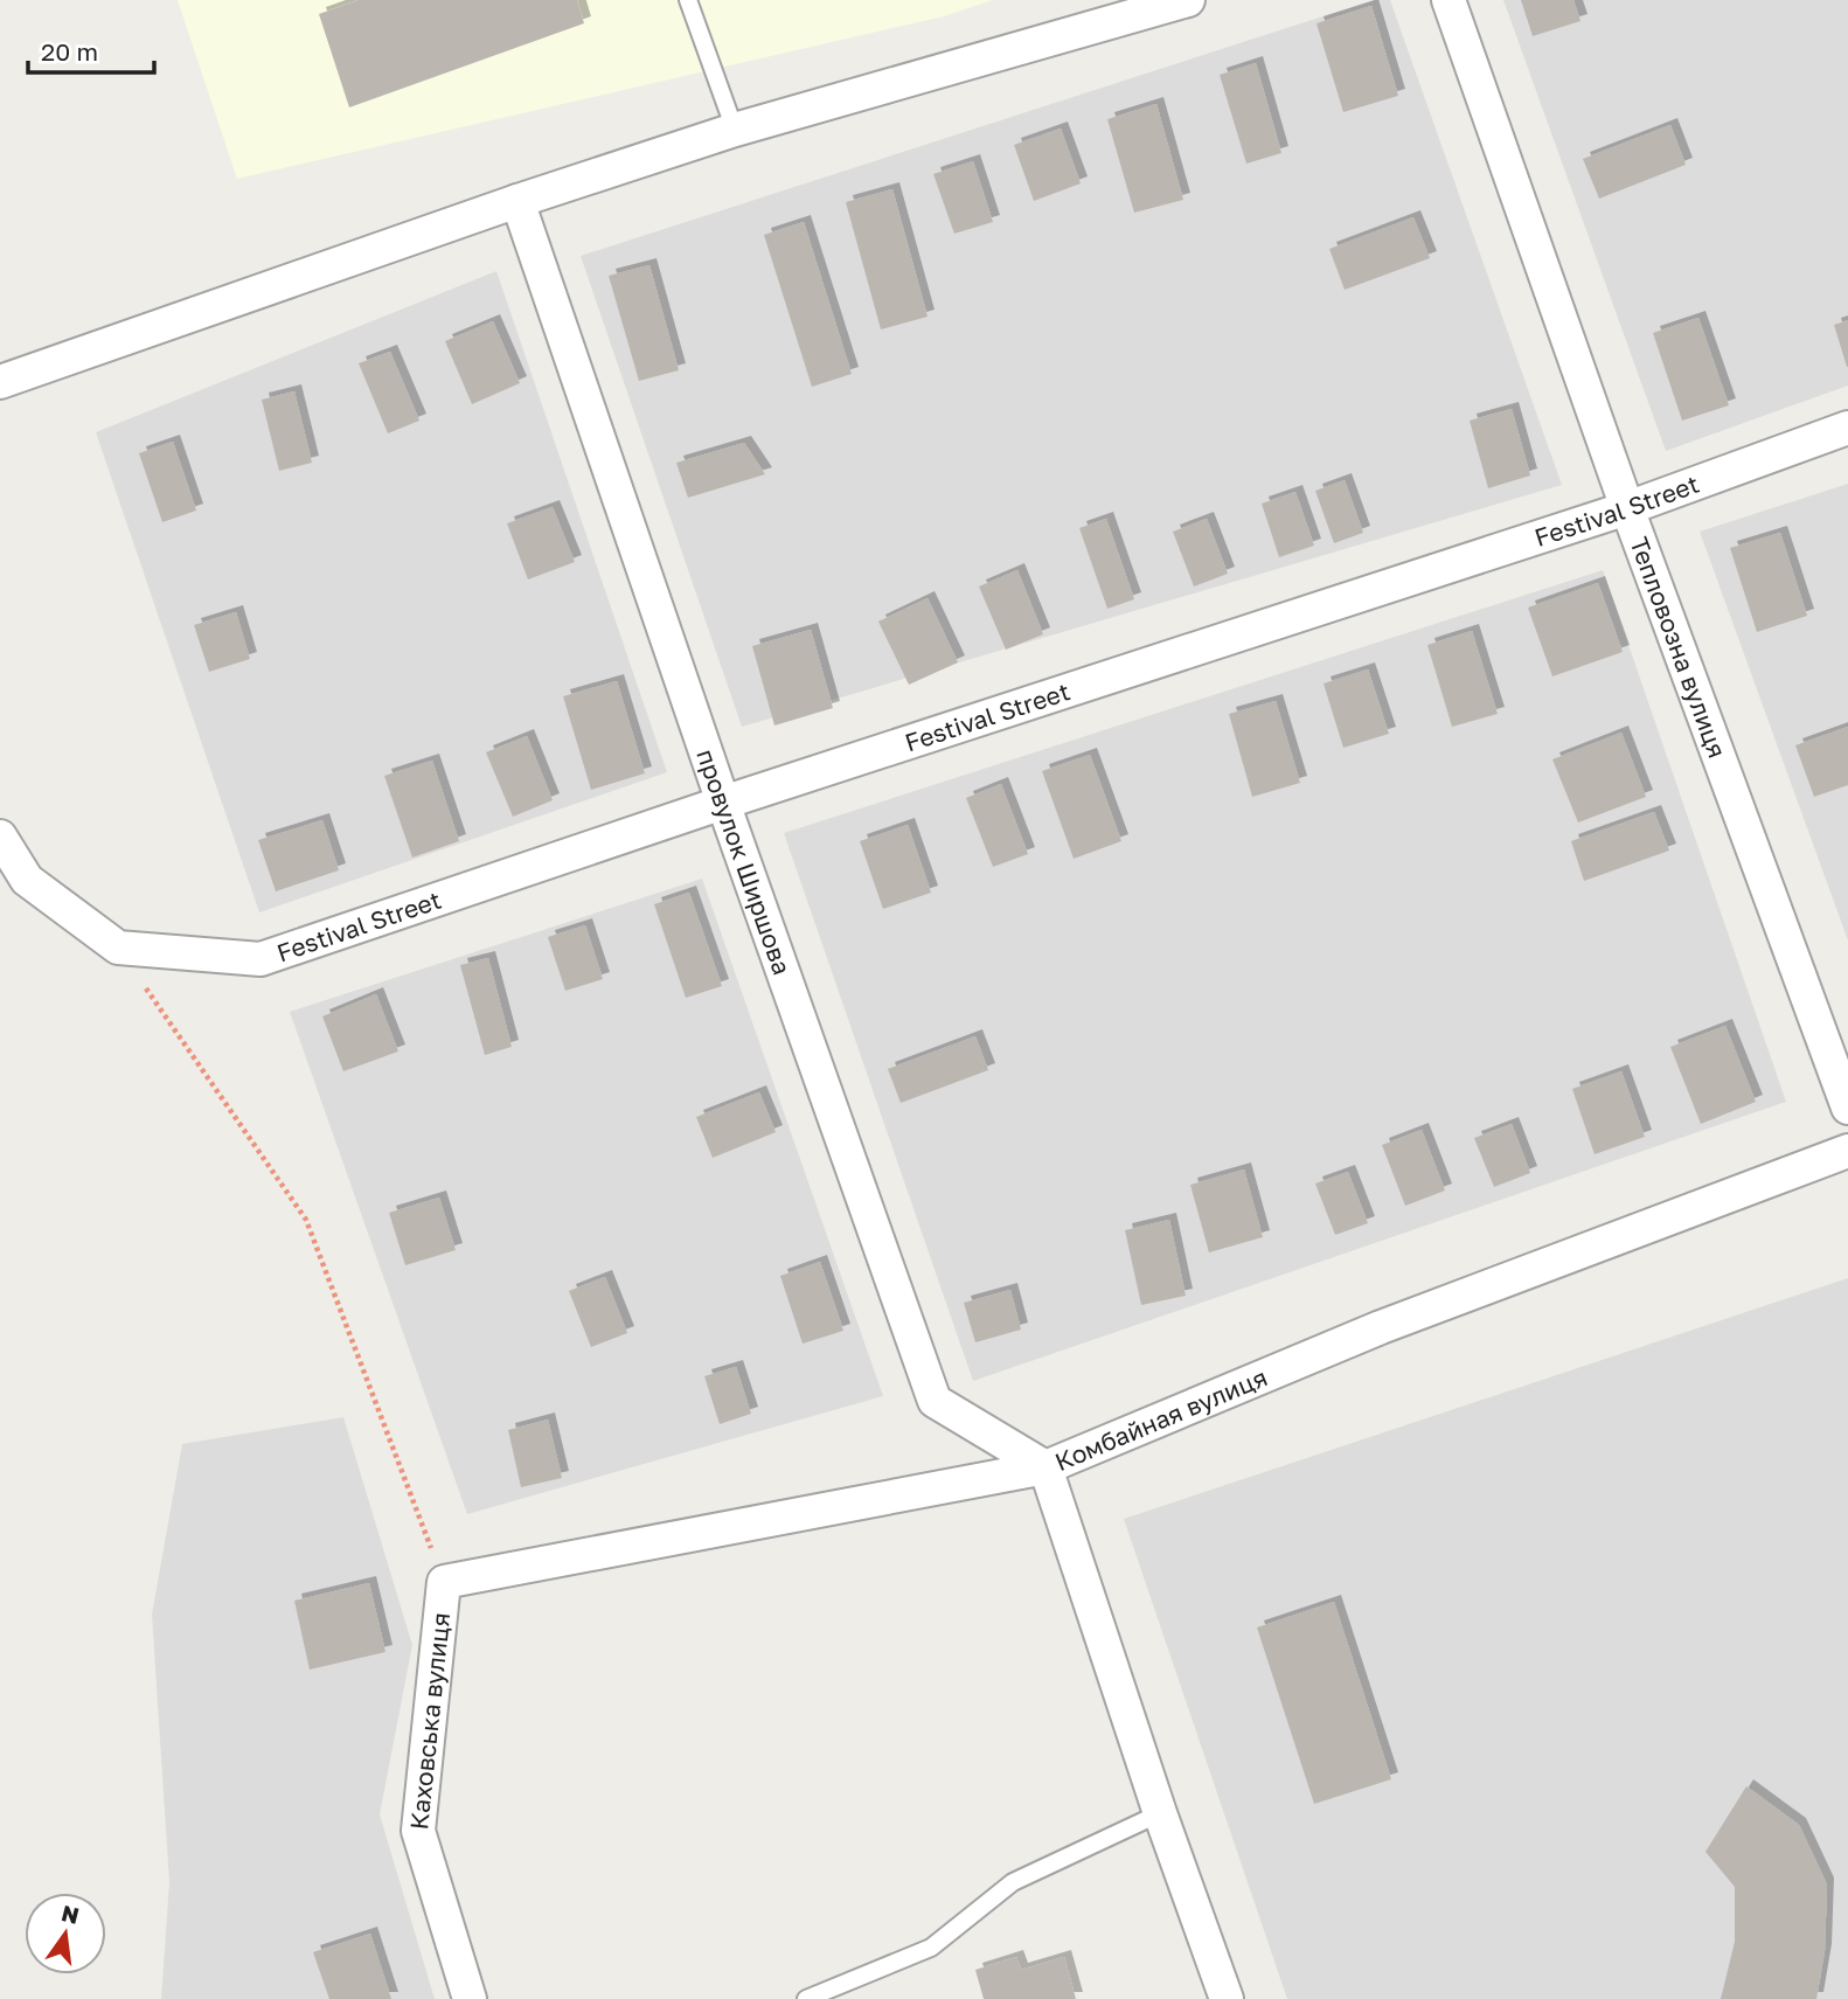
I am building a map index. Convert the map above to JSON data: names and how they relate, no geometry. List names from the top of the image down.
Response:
{
  "streets": {
    "street": [
      "Festival Street",
      "Тепловозна вулиця",
      "провулок Ширшова",
      "Комбайная вулиця",
      "Каховська вулиця"
    ]
  },
  "crossings": [
    ["Festival Street", "Тепловозна вулиця"],
    ["Festival Street", "провулок Ширшова"],
    ["провулок Ширшова", "Комбайная вулиця"],
    ["Комбайная вулиця", "Каховська вулиця"]
  ],
  "scale_bar": "20 m",
  "north": "top"
}
